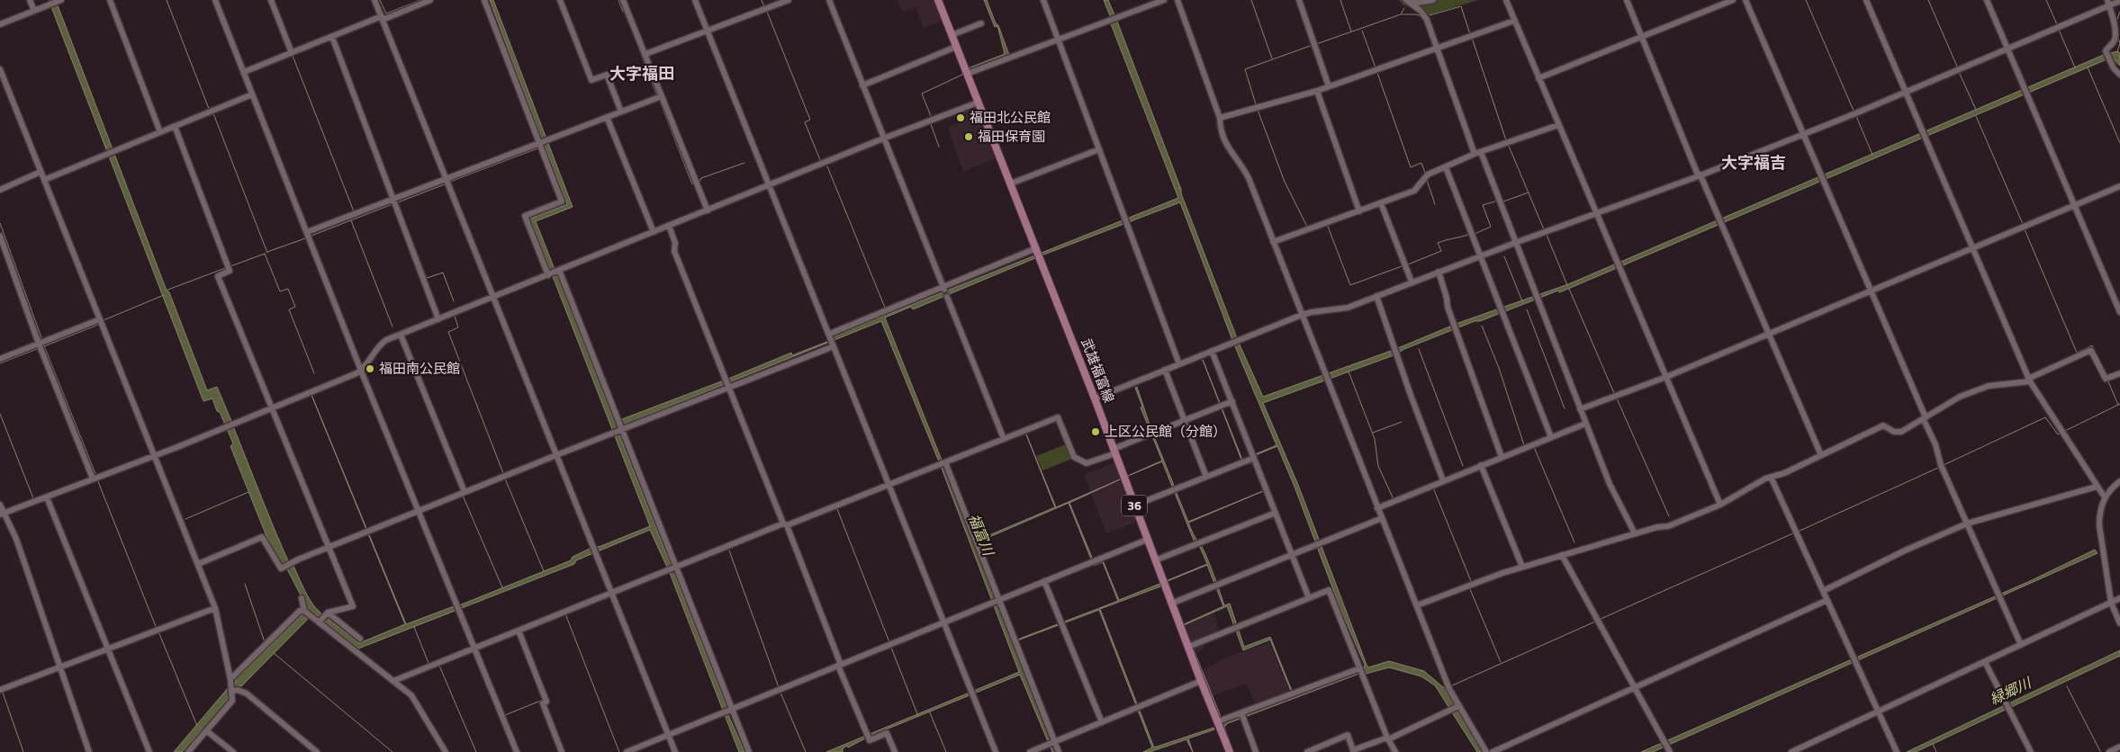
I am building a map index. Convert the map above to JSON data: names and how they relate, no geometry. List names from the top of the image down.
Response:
{
  "streets": {
    "main road": ["武雄福富線", "36"]
  },
  "districts": ["大字福田", "大字福吉"],
  "water": ["福富川", "緑郷川"],
  "places": [
    "福田北公民館",
    "福田保育園",
    "福田南公民館",
    "上区公民館（分館）"
  ]
}
